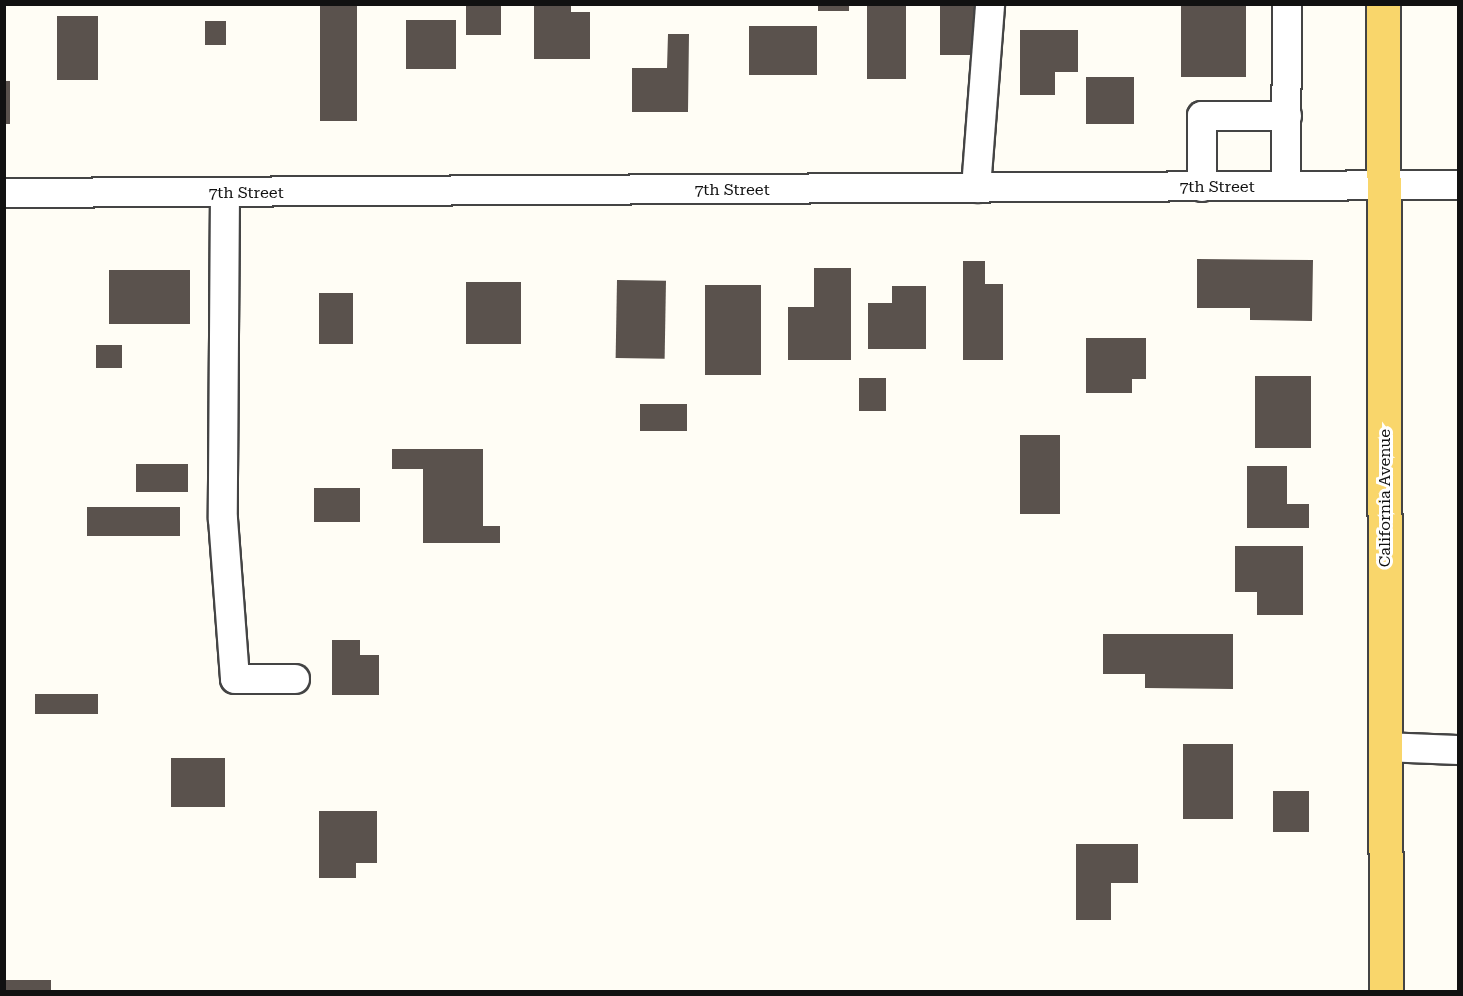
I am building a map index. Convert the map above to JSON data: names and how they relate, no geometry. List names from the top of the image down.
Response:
{
  "streets": {
    "main road": ["California Avenue"],
    "street": ["7th Street"]
  },
  "crossings": [
    ["7th Street", "California Avenue"]
  ]
}
